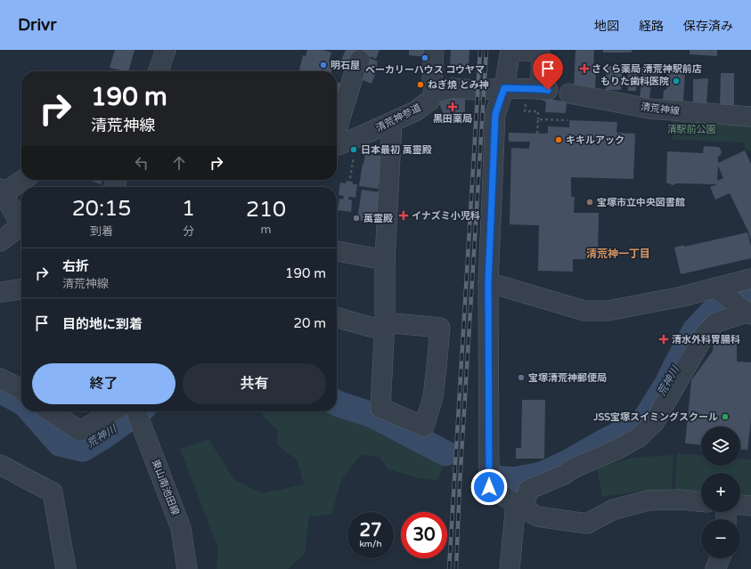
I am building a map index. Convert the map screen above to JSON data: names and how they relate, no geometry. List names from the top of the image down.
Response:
{
  "streets": {
    "street": ["清荒神線", "清荒神参道", "東山南池田線"]
  },
  "districts": ["清荒神一丁目"],
  "water": ["荒神川"],
  "parks": ["清駅前公園"],
  "places": {
    "other": [
      "ベーカリーハウス コウヤマ",
      "明石屋",
      "もりた歯科医院",
      "ねぎ焼 とみ神",
      "キキルアック",
      "日本最初 萬靈殿",
      "宝塚市立中央図書館",
      "萬霊殿",
      "宝塚清荒神郵便局",
      "JSS宝塚スイミングスクール"
    ],
    "health": [
      "さくら薬局 清荒神駅前店",
      "黒田薬局",
      "イナズミ小児科",
      "清水外科胃腸科"
    ]
  },
  "page": {
    "header": "Drivr",
    "nav": ["地図", "経路", "保存済み"],
    "turn": ["190 m", "清荒神線"],
    "eta": [
      "20:15",
      "到着",
      "1",
      "分",
      "210",
      "m"
    ],
    "list": [
      {
        "name": "右折",
        "note": "清荒神線",
        "value": "190 m"
      },
      {
        "name": "目的地に到着",
        "value": "20 m"
      }
    ],
    "buttons": ["終了", "共有"],
    "map_buttons": ["+", "−"],
    "speed": "27 km/h",
    "limit": "30"
  }
}
